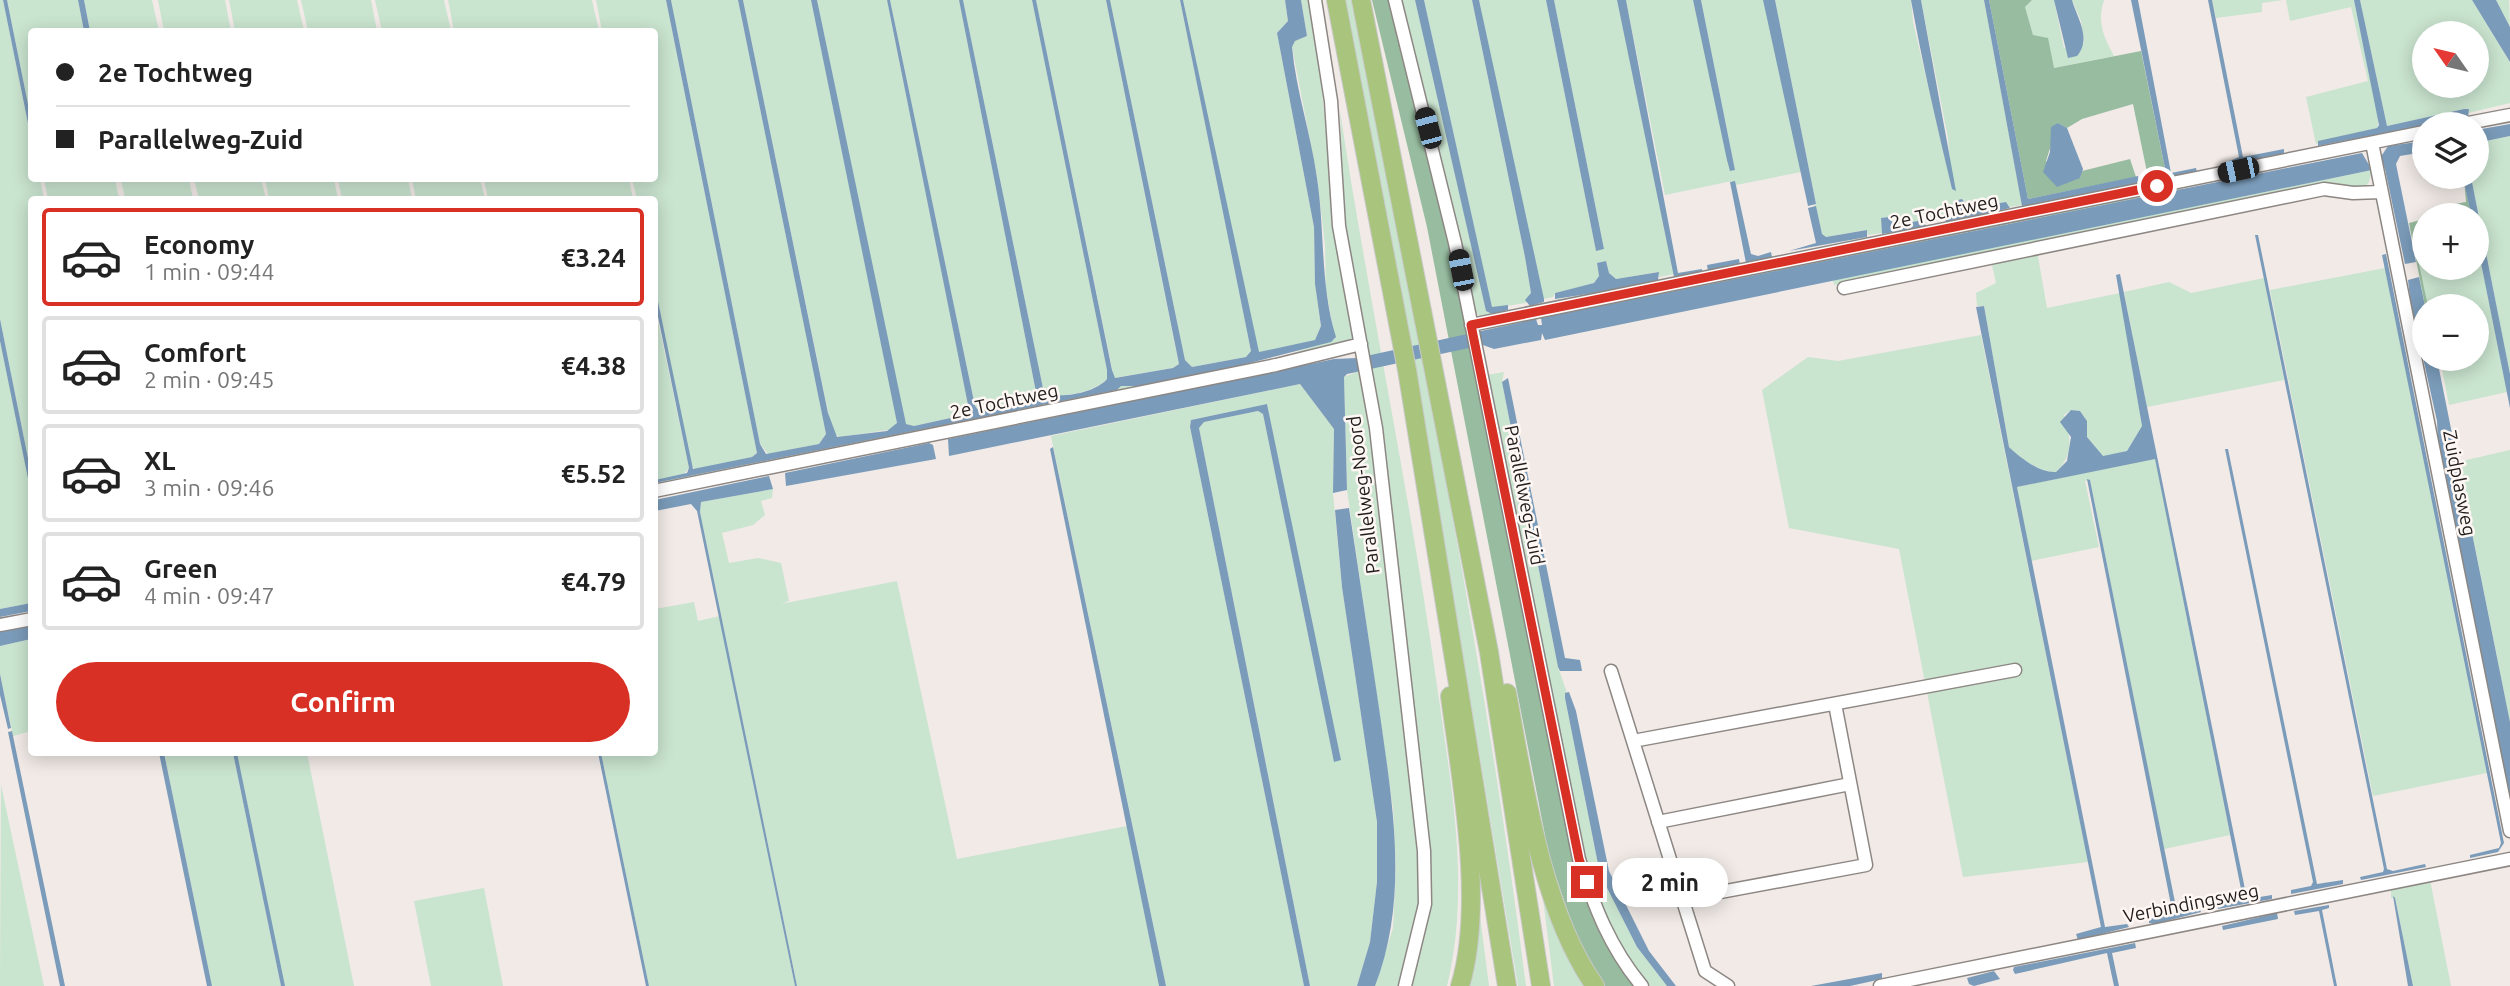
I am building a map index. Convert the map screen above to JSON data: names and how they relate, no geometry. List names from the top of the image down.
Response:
{
  "streets": {
    "street": [
      "2e Tochtweg",
      "Zuidplasweg",
      "Parallelweg-Noord",
      "Parallelweg-Zuid",
      "Verbindingsweg"
    ]
  },
  "crossings": [
    ["2e Tochtweg", "Zuidplasweg"],
    ["2e Tochtweg", "Parallelweg-Noord"],
    ["2e Tochtweg", "Parallelweg-Zuid"]
  ],
  "north": "top left",
  "page": {
    "map_buttons": ["+", "−"],
    "banner": ["2e Tochtweg", "Parallelweg-Zuid"],
    "list": [
      {
        "name": "Economy",
        "note": "1 min · 09:44",
        "value": "€3.24"
      },
      {
        "name": "Comfort",
        "note": "2 min · 09:45",
        "value": "€4.38"
      },
      {
        "name": "XL",
        "note": "3 min · 09:46",
        "value": "€5.52"
      },
      {
        "name": "Green",
        "note": "4 min · 09:47",
        "value": "€4.79"
      }
    ],
    "buttons": "Confirm",
    "bubble": "2 min"
  }
}
